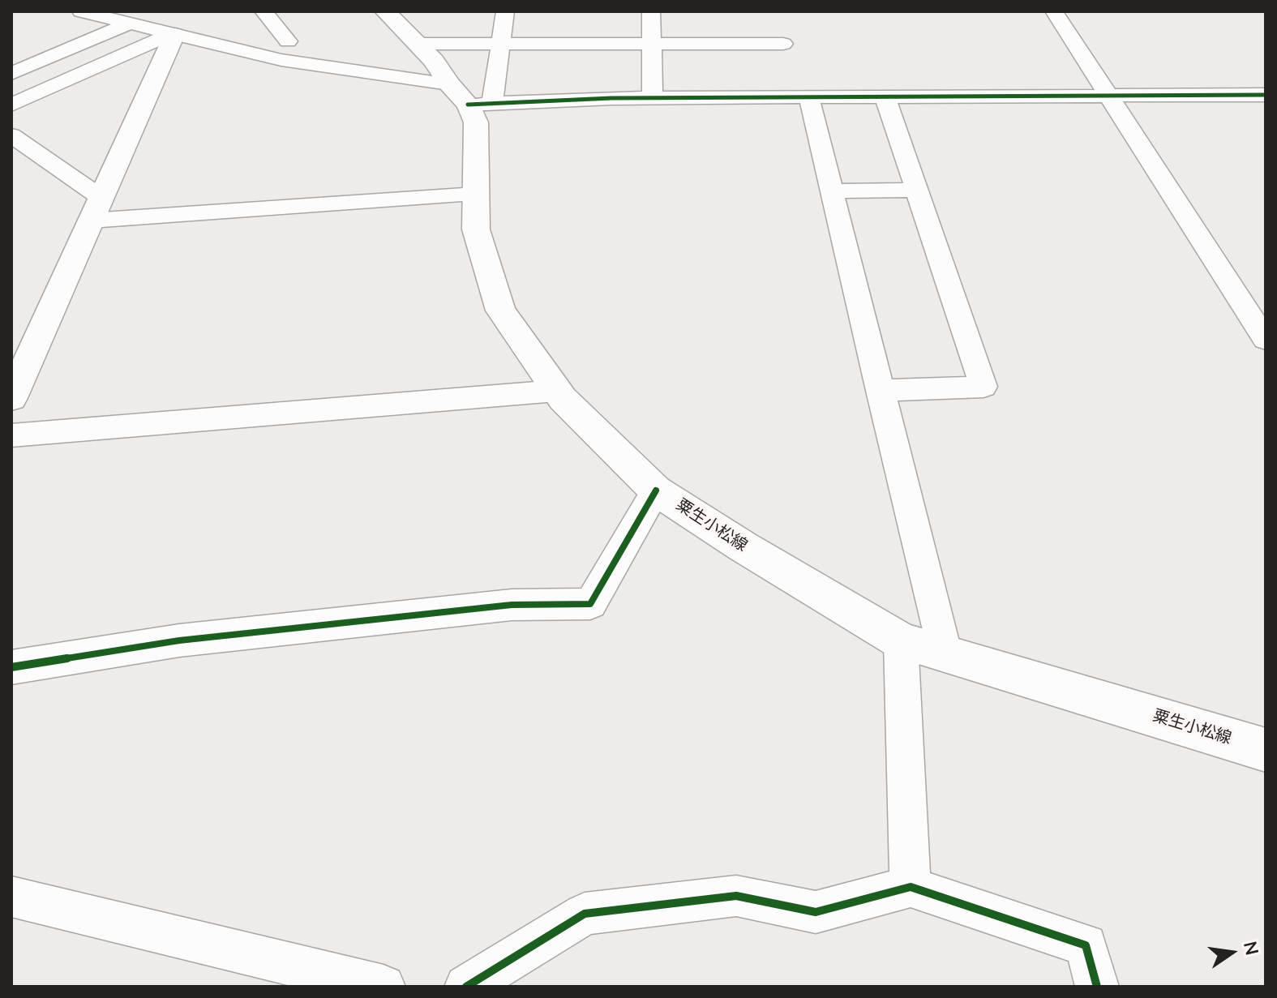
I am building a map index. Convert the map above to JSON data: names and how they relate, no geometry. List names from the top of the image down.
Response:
{
  "streets": {
    "main road": ["粟生小松線"]
  },
  "north": "right"
}
